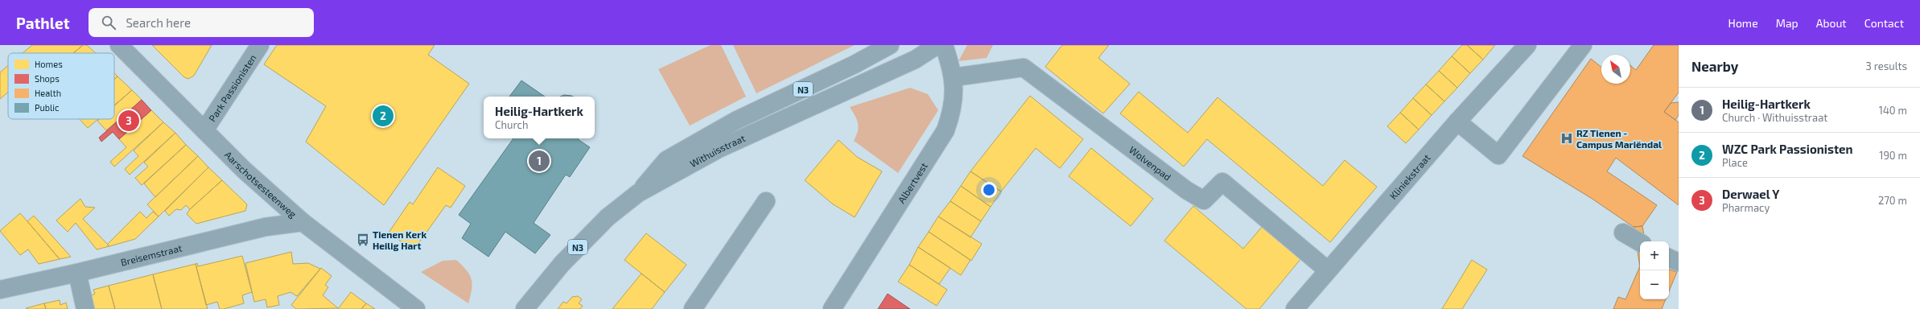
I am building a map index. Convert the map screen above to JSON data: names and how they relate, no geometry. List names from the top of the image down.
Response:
{
  "streets": {
    "main road": ["N3", "Withuisstraat", "Aarschotsesteenweg"],
    "street": [
      "Park Passionisten",
      "Wolvenpad",
      "Kliniekstraat",
      "Albertvest",
      "Breisemstraat"
    ]
  },
  "crossings": [
    ["Park Passionisten", "Aarschotsesteenweg"],
    ["Wolvenpad", "Kliniekstraat"],
    ["Wolvenpad", "Albertvest"],
    ["Aarschotsesteenweg", "Breisemstraat"]
  ],
  "places": {
    "hospital": ["RZ Tienen - Campus Mariëndal"],
    "bus stop": ["Tienen Kerk Heilig Hart"]
  },
  "legend": [
    "Homes",
    "Shops",
    "Health",
    "Public"
  ],
  "north": "top left",
  "page": {
    "header": "Pathlet",
    "search": "Search here",
    "nav": [
      "Home",
      "Map",
      "About",
      "Contact"
    ],
    "heading": ["Nearby", "3 results"],
    "list": [
      {
        "mark": "1",
        "name": "Heilig-Hartkerk",
        "note": "Church · Withuisstraat",
        "value": "140 m"
      },
      {
        "mark": "2",
        "name": "WZC Park Passionisten",
        "note": "Place",
        "value": "190 m"
      },
      {
        "mark": "3",
        "name": "Derwael Y",
        "note": "Pharmacy",
        "value": "270 m"
      }
    ],
    "popup": ["Heilig-Hartkerk", "Church"],
    "pins": ["2", "3", "1"],
    "map_buttons": ["+", "−"]
  }
}
